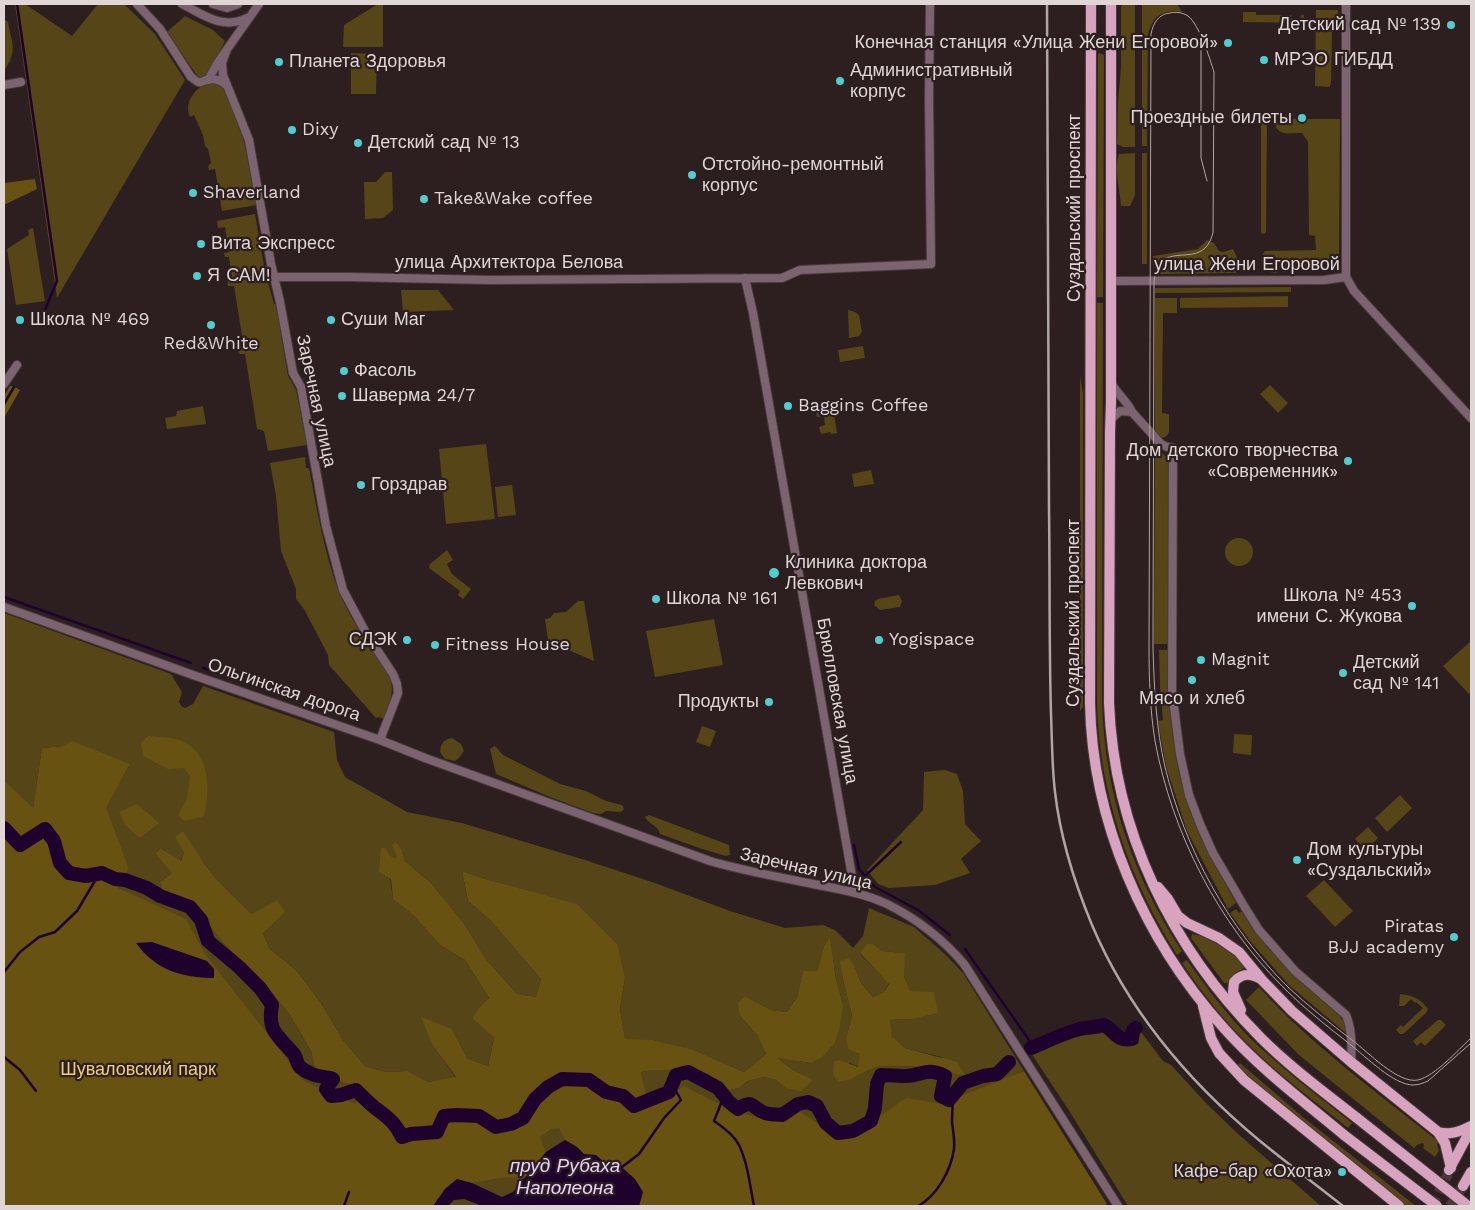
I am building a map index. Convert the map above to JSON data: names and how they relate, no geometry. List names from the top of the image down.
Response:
{
  "streets": {
    "main road": ["Суздальский проспект"],
    "street": [
      "улица Архитектора Белова",
      "улица Жени Егоровой",
      "Заречная улица",
      "Ольгинская дорога",
      "Брюлловская улица"
    ]
  },
  "crossings": [
    ["Суздальский проспект", "улица Жени Егоровой"],
    ["улица Архитектора Белова", "Заречная улица"],
    ["улица Архитектора Белова", "Брюлловская улица"],
    ["Заречная улица", "Ольгинская дорога"],
    ["Заречная улица", "Брюлловская улица"]
  ],
  "water": ["пруд Рубаха Наполеона"],
  "parks": ["Шуваловский парк"],
  "places": [
    "Детский сад № 139",
    "Конечная станция «Улица Жени Егоровой»",
    "МРЭО ГИБДД",
    "Планета Здоровья",
    "Административный корпус",
    "Проездные билеты",
    "Dixy",
    "Детский сад № 13",
    "Отстойно-ремонтный корпус",
    "Shaverland",
    "Take&Wake coffee",
    "Вита Экспресс",
    "Я САМ!",
    "Школа № 469",
    "Суши Маг",
    "Red&White",
    "Фасоль",
    "Шаверма 24/7",
    "Baggins Coffee",
    "Дом детского творчества «Современник»",
    "Горздрав",
    "Клиника доктора Левкович",
    "Школа № 161",
    "Школа № 453 имени С. Жукова",
    "СДЭК",
    "Yogispace",
    "Fitness House",
    "Magnit",
    "Детский сад № 141",
    "Мясо и хлеб",
    "Продукты",
    "Дом культуры «Суздальский»",
    "Piratas BJJ academy",
    "Кафе-бар «Охота»"
  ]
}
